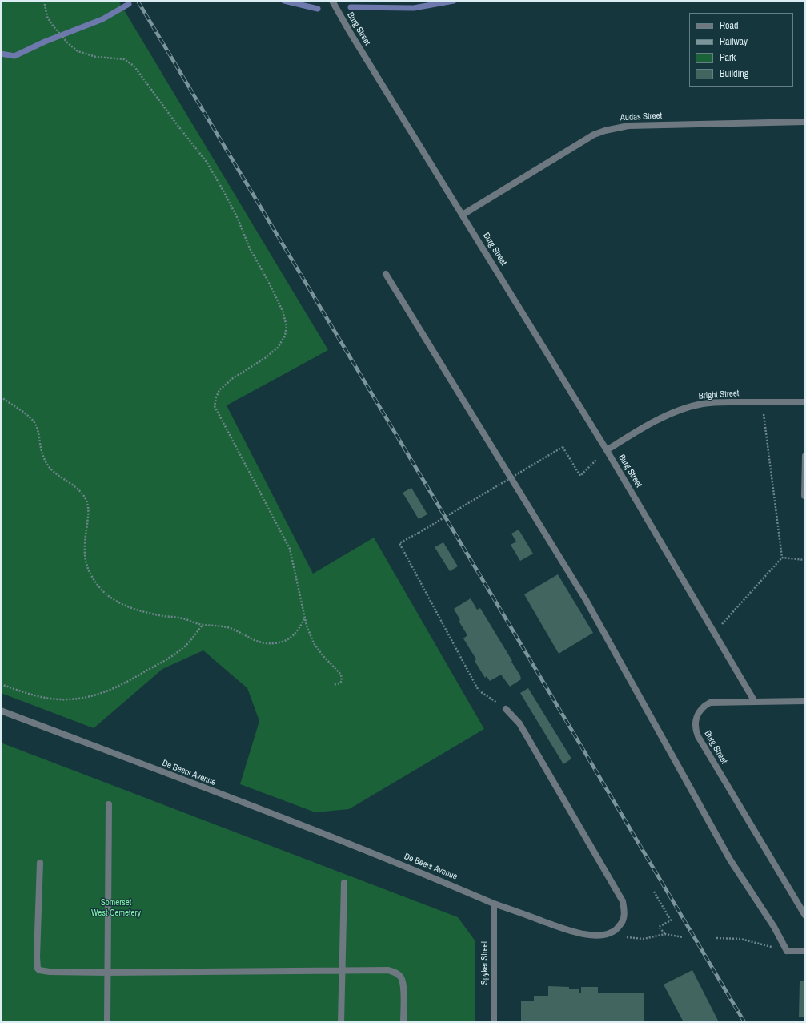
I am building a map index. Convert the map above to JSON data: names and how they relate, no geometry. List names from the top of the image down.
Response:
{
  "streets": {
    "street": [
      "Burg Street",
      "Audas Street",
      "Bright Street",
      "De Beers Avenue",
      "Spyker Street"
    ]
  },
  "crossings": [
    ["Burg Street", "Audas Street"],
    ["Burg Street", "Bright Street"],
    ["De Beers Avenue", "Spyker Street"]
  ],
  "parks": ["Somerset West Cemetery"],
  "legend": [
    "Road",
    "Railway",
    "Park",
    "Building"
  ]
}
